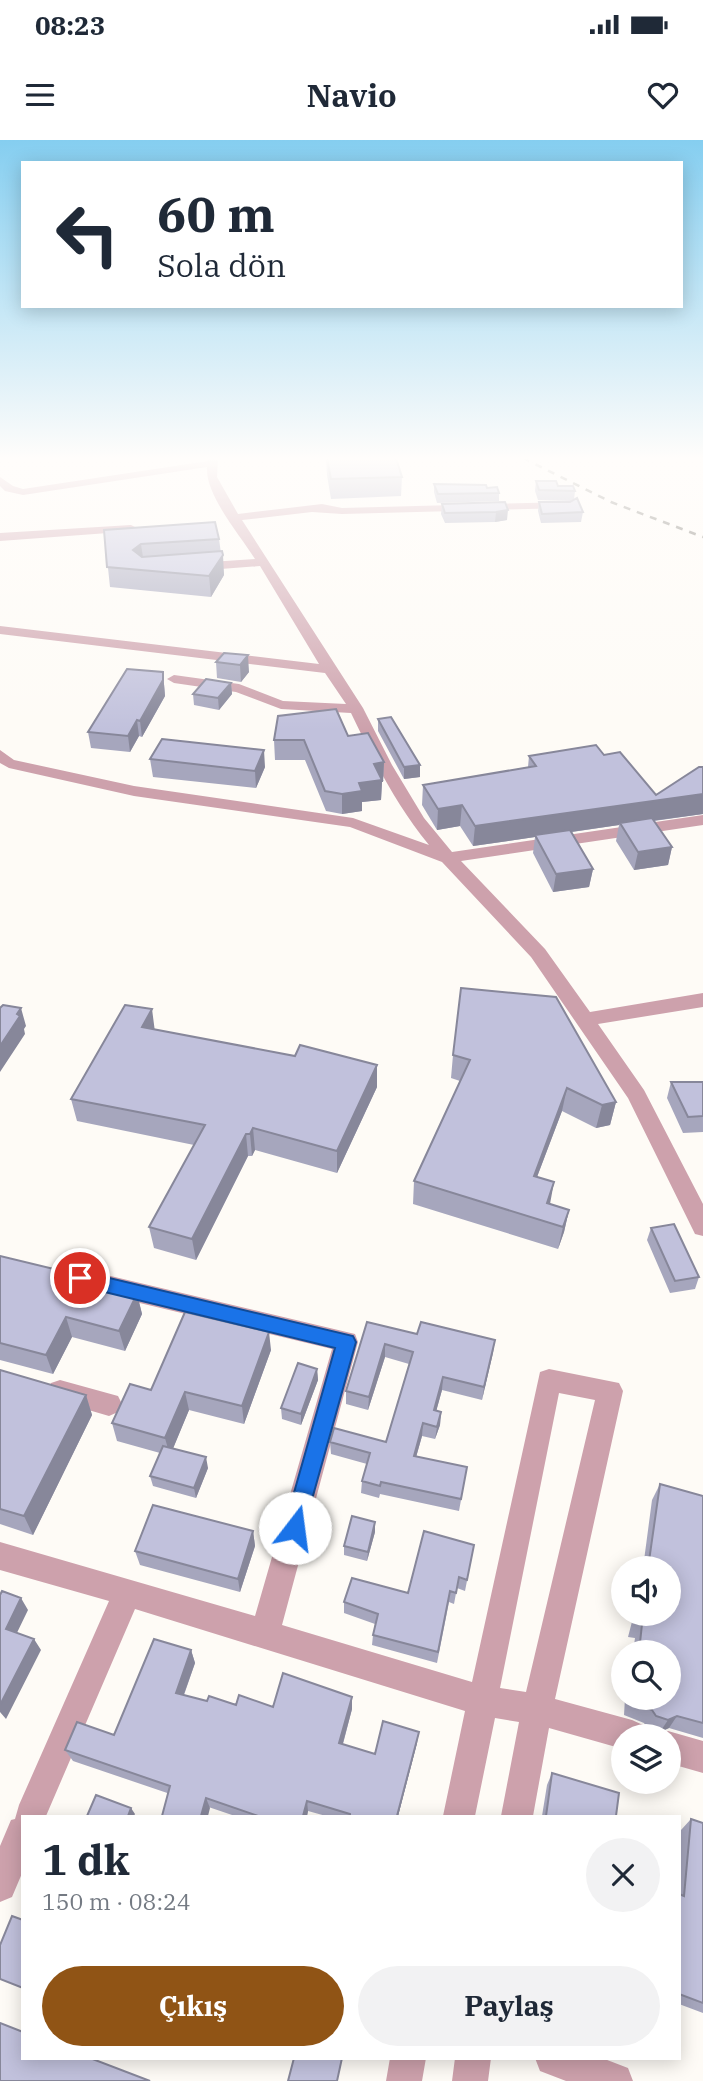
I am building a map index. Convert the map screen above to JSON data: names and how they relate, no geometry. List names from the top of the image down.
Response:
{
  "page": {
    "status": "08:23",
    "header": "Navio",
    "turn": ["60 m", "Sola dön"],
    "heading": ["1 dk", "150 m · 08:24"],
    "buttons": ["Çıkış", "Paylaş"]
  }
}
